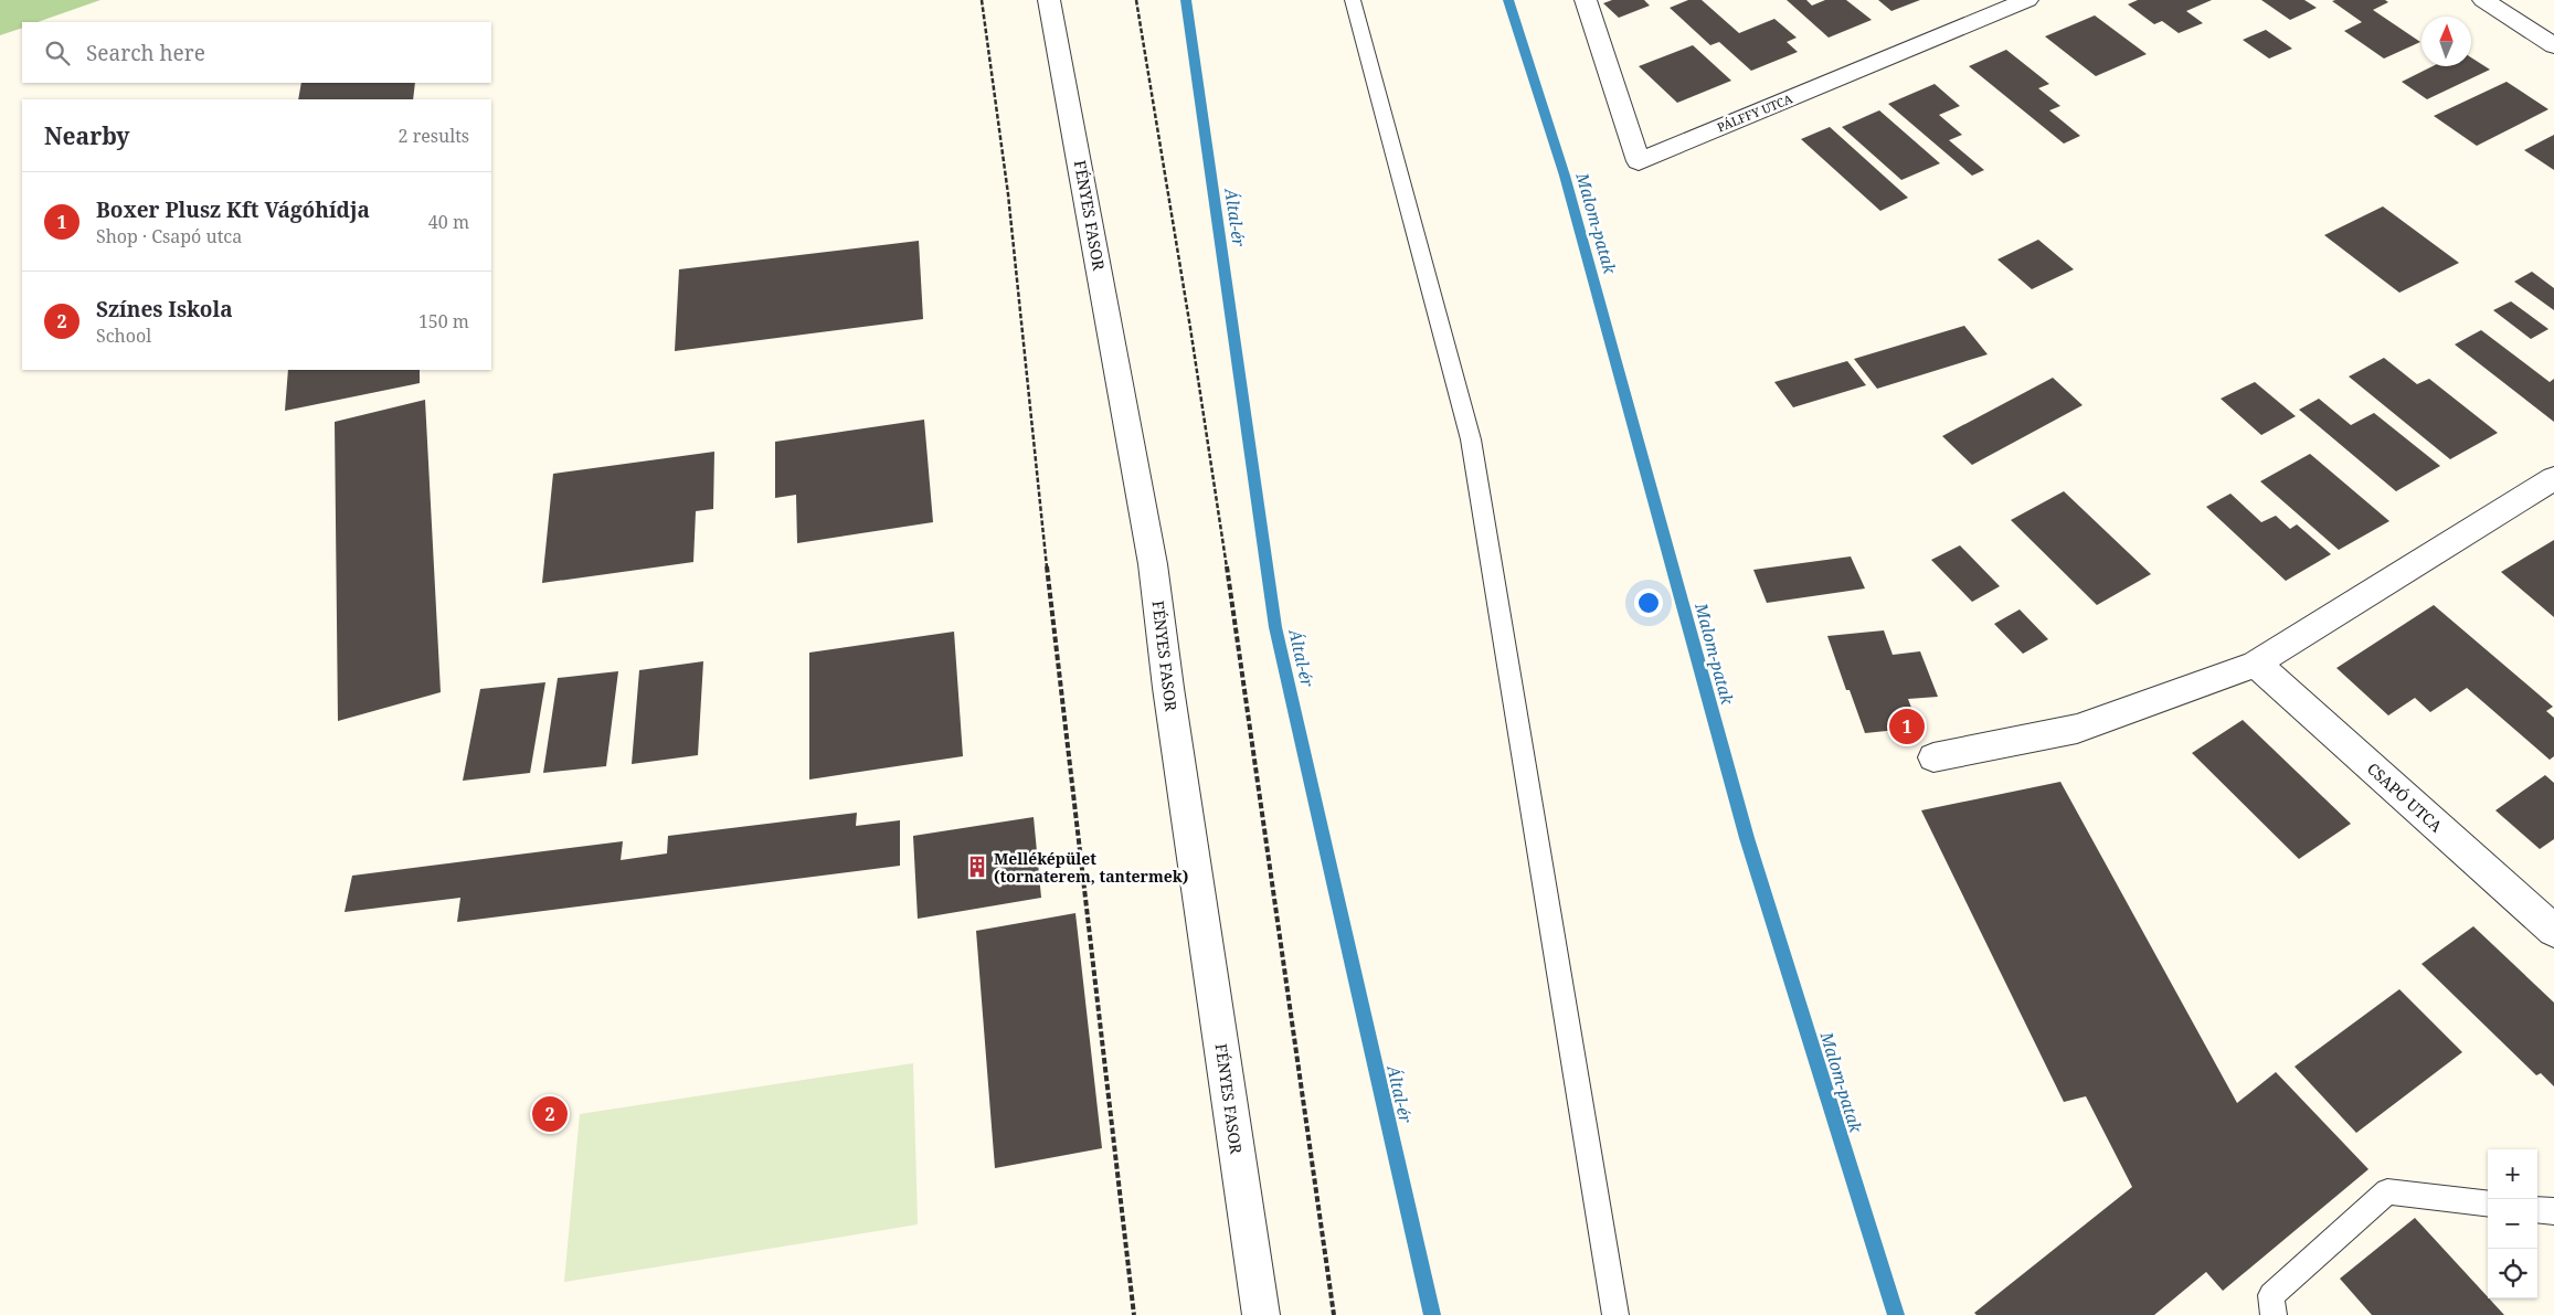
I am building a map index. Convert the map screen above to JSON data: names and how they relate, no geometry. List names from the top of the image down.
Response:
{
  "streets": {
    "street": ["PÁLFFY UTCA", "FÉNYES FASOR", "CSAPÓ UTCA"]
  },
  "water": ["Által-ér", "Malom-patak"],
  "places": {
    "building": ["Melléképület (tornaterem, tantermek)"]
  },
  "north": "top",
  "page": {
    "search": "Search here",
    "heading": ["Nearby", "2 results"],
    "list": [
      {
        "mark": "1",
        "name": "Boxer Plusz Kft Vágóhídja",
        "note": "Shop · Csapó utca",
        "value": "40 m"
      },
      {
        "mark": "2",
        "name": "Színes Iskola",
        "note": "School",
        "value": "150 m"
      }
    ],
    "pins": ["1", "2"],
    "map_buttons": ["+", "−"]
  }
}
